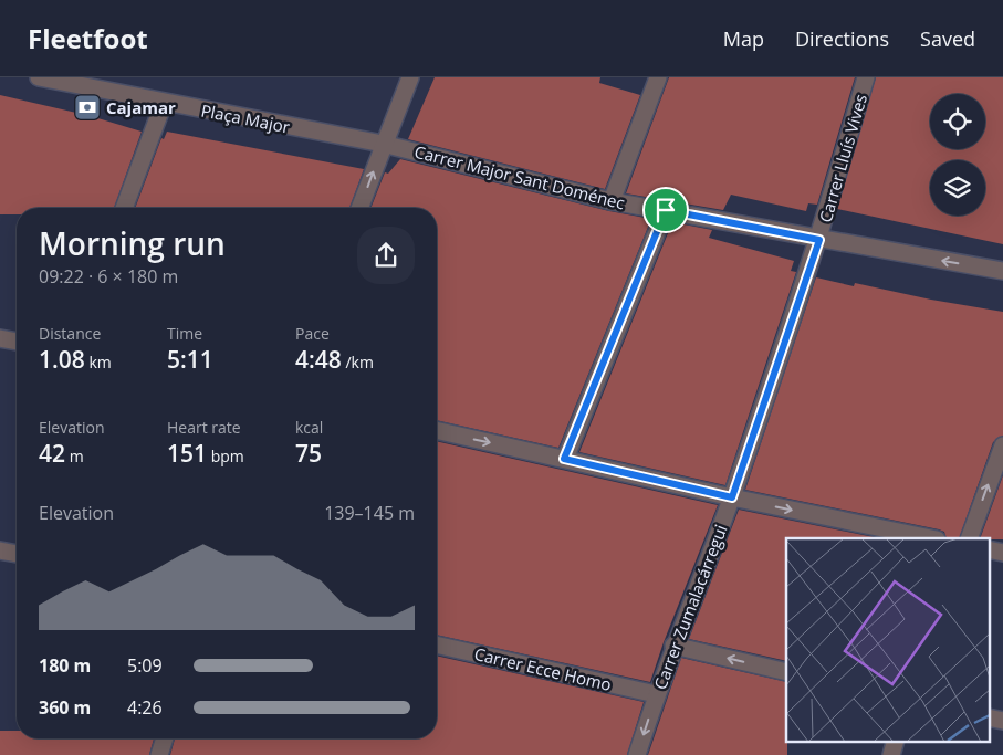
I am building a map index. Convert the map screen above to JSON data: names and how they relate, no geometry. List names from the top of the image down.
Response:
{
  "streets": {
    "street": [
      "Plaça Major",
      "Carrer Lluís Vives",
      "Carrer Major Sant Doménec",
      "Carrer Zumalacárregui",
      "Carrer Ecce Homo"
    ]
  },
  "crossings": [
    ["Plaça Major", "Carrer Major Sant Doménec"],
    ["Carrer Lluís Vives", "Carrer Major Sant Doménec"],
    ["Carrer Lluís Vives", "Carrer Zumalacárregui"],
    ["Carrer Major Sant Doménec", "Carrer Zumalacárregui"],
    ["Carrer Zumalacárregui", "Carrer Ecce Homo"]
  ],
  "places": {
    "bank": ["Cajamar"]
  },
  "page": {
    "header": "Fleetfoot",
    "nav": ["Map", "Directions", "Saved"],
    "heading": ["Morning run", "09:22 · 6 × 180 m"],
    "stats": [
      ["Distance", "1.08 km"],
      ["Time", "5:11"],
      ["Pace", "4:48 /km"],
      ["Elevation", "42 m"],
      ["Heart rate", "151 bpm"],
      ["kcal", "75"]
    ],
    "chart": ["Elevation", "139–145 m"],
    "list": [
      {
        "name": "180 m",
        "note": "5:09"
      },
      {
        "name": "360 m",
        "note": "4:26"
      }
    ]
  }
}
